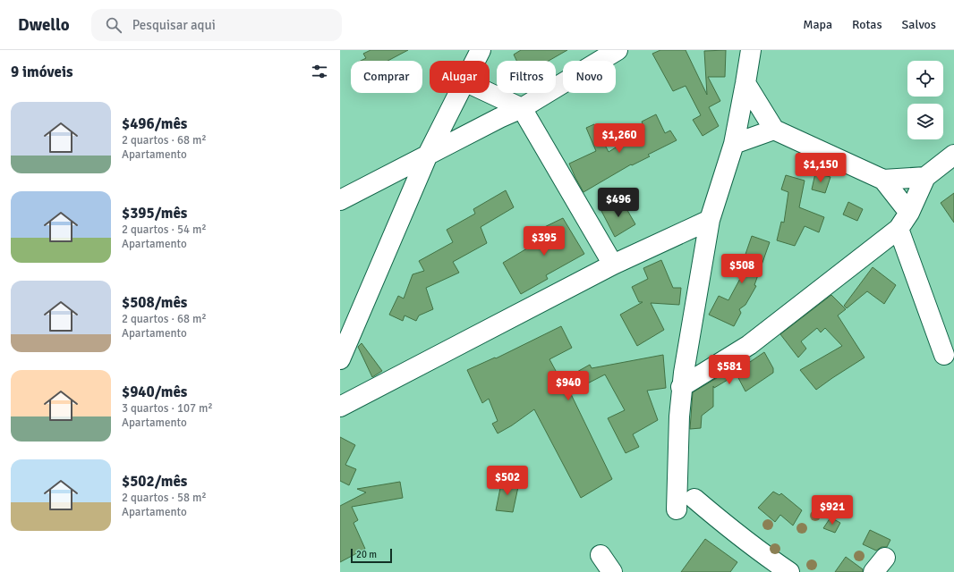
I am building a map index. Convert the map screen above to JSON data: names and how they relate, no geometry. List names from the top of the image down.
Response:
{
  "scale_bar": "20 m",
  "page": {
    "header": "Dwello",
    "search": "Pesquisar aqui",
    "nav": ["Mapa", "Rotas", "Salvos"],
    "heading": "9 imóveis",
    "chip": [
      "Comprar",
      "Alugar",
      "Filtros",
      "Novo"
    ],
    "list": [
      {
        "name": "$496/mês",
        "note": "2 quartos · 68 m² · Apartamento"
      },
      {
        "name": "$395/mês",
        "note": "2 quartos · 54 m² · Apartamento"
      },
      {
        "name": "$508/mês",
        "note": "2 quartos · 68 m² · Apartamento"
      },
      {
        "name": "$940/mês",
        "note": "3 quartos · 107 m² · Apartamento"
      },
      {
        "name": "$502/mês",
        "note": "2 quartos · 58 m² · Apartamento"
      }
    ],
    "price": [
      "$1,260",
      "$1,150",
      "$496",
      "$395",
      "$508",
      "$581",
      "$940",
      "$502",
      "$921"
    ],
    "scale": "20 m"
  }
}
